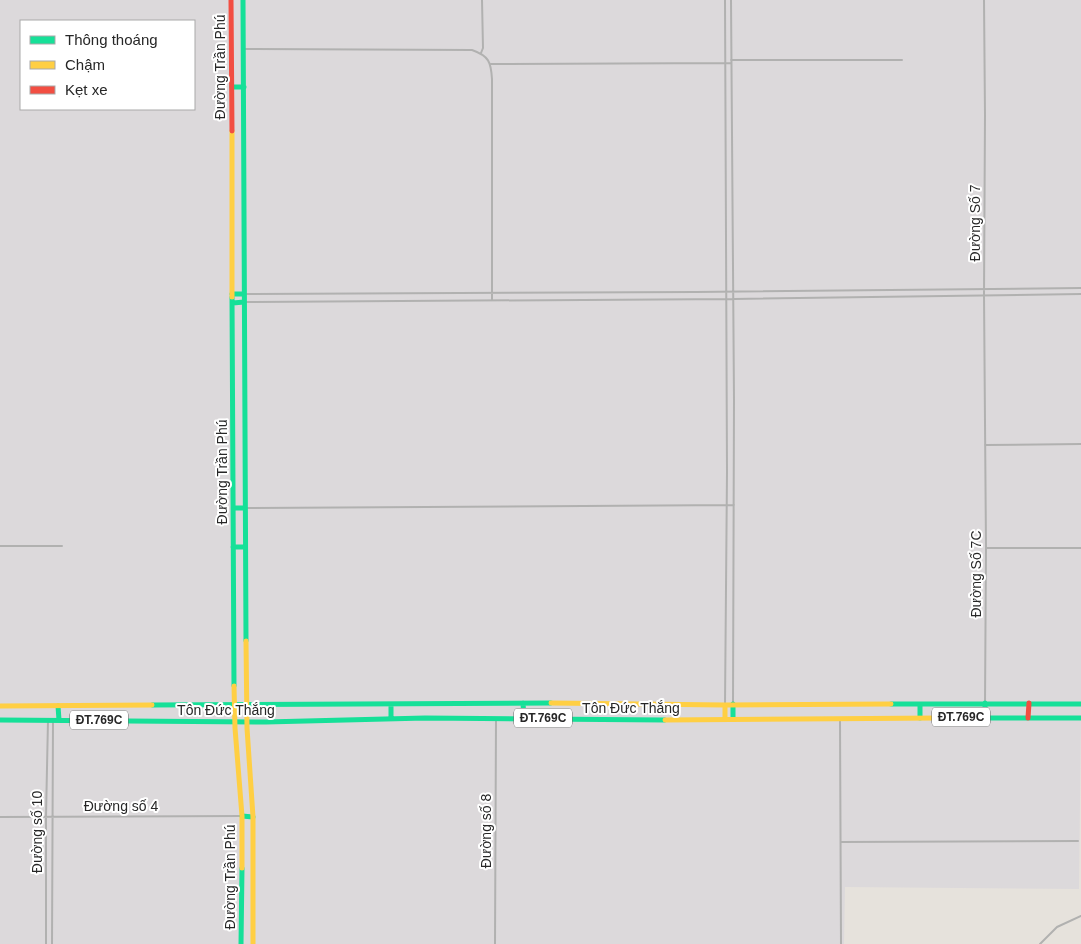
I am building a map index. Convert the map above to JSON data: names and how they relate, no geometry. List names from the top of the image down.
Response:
{
  "streets": {
    "main road": ["Đường Trần Phú", "Tôn Đức Thắng", "ĐT.769C"],
    "street": [
      "Đường Số 7",
      "Đường Số 7C",
      "Đường số 4",
      "Đường số 8",
      "Đường số 10"
    ]
  },
  "crossings": [
    ["Đường Trần Phú", "Tôn Đức Thắng"],
    ["Đường Trần Phú", "Đường số 4"],
    ["Đường Số 7", "Đường Số 7C"],
    ["Đường Số 7C", "Tôn Đức Thắng"],
    ["Tôn Đức Thắng", "Đường số 8"],
    ["Tôn Đức Thắng", "Đường số 10"],
    ["Đường số 4", "Đường số 10"]
  ],
  "legend": ["Thông thoáng", "Chậm", "Kẹt xe"]
}
